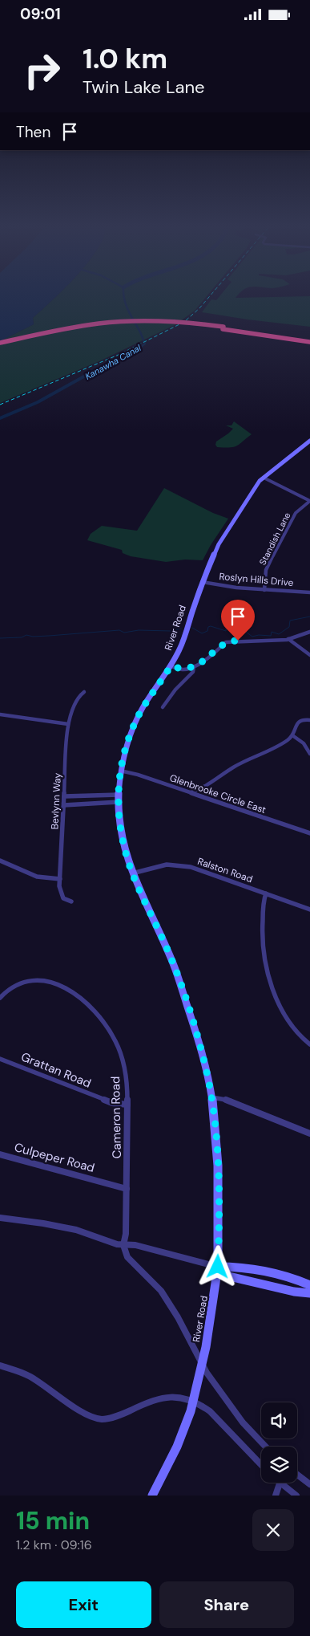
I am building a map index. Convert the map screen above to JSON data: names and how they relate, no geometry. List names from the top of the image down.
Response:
{
  "streets": {
    "main road": ["River Road"],
    "street": [
      "Standish Lane",
      "Roslyn Hills Drive",
      "Glenbrooke Circle East",
      "Bevlynn Way",
      "Ralston Road",
      "Grattan Road",
      "Cameron Road",
      "Culpeper Road"
    ]
  },
  "crossings": [
    ["Standish Lane", "Roslyn Hills Drive"],
    ["Roslyn Hills Drive", "River Road"],
    ["River Road", "Glenbrooke Circle East"],
    ["River Road", "Ralston Road"],
    ["Grattan Road", "Cameron Road"],
    ["Cameron Road", "Culpeper Road"]
  ],
  "water": ["Kanawha Canal"],
  "page": {
    "status": "09:01",
    "turn": ["1.0 km", "Twin Lake Lane"],
    "then": "Then",
    "heading": ["15 min", "1.2 km · 09:16"],
    "buttons": ["Exit", "Share"]
  }
}
